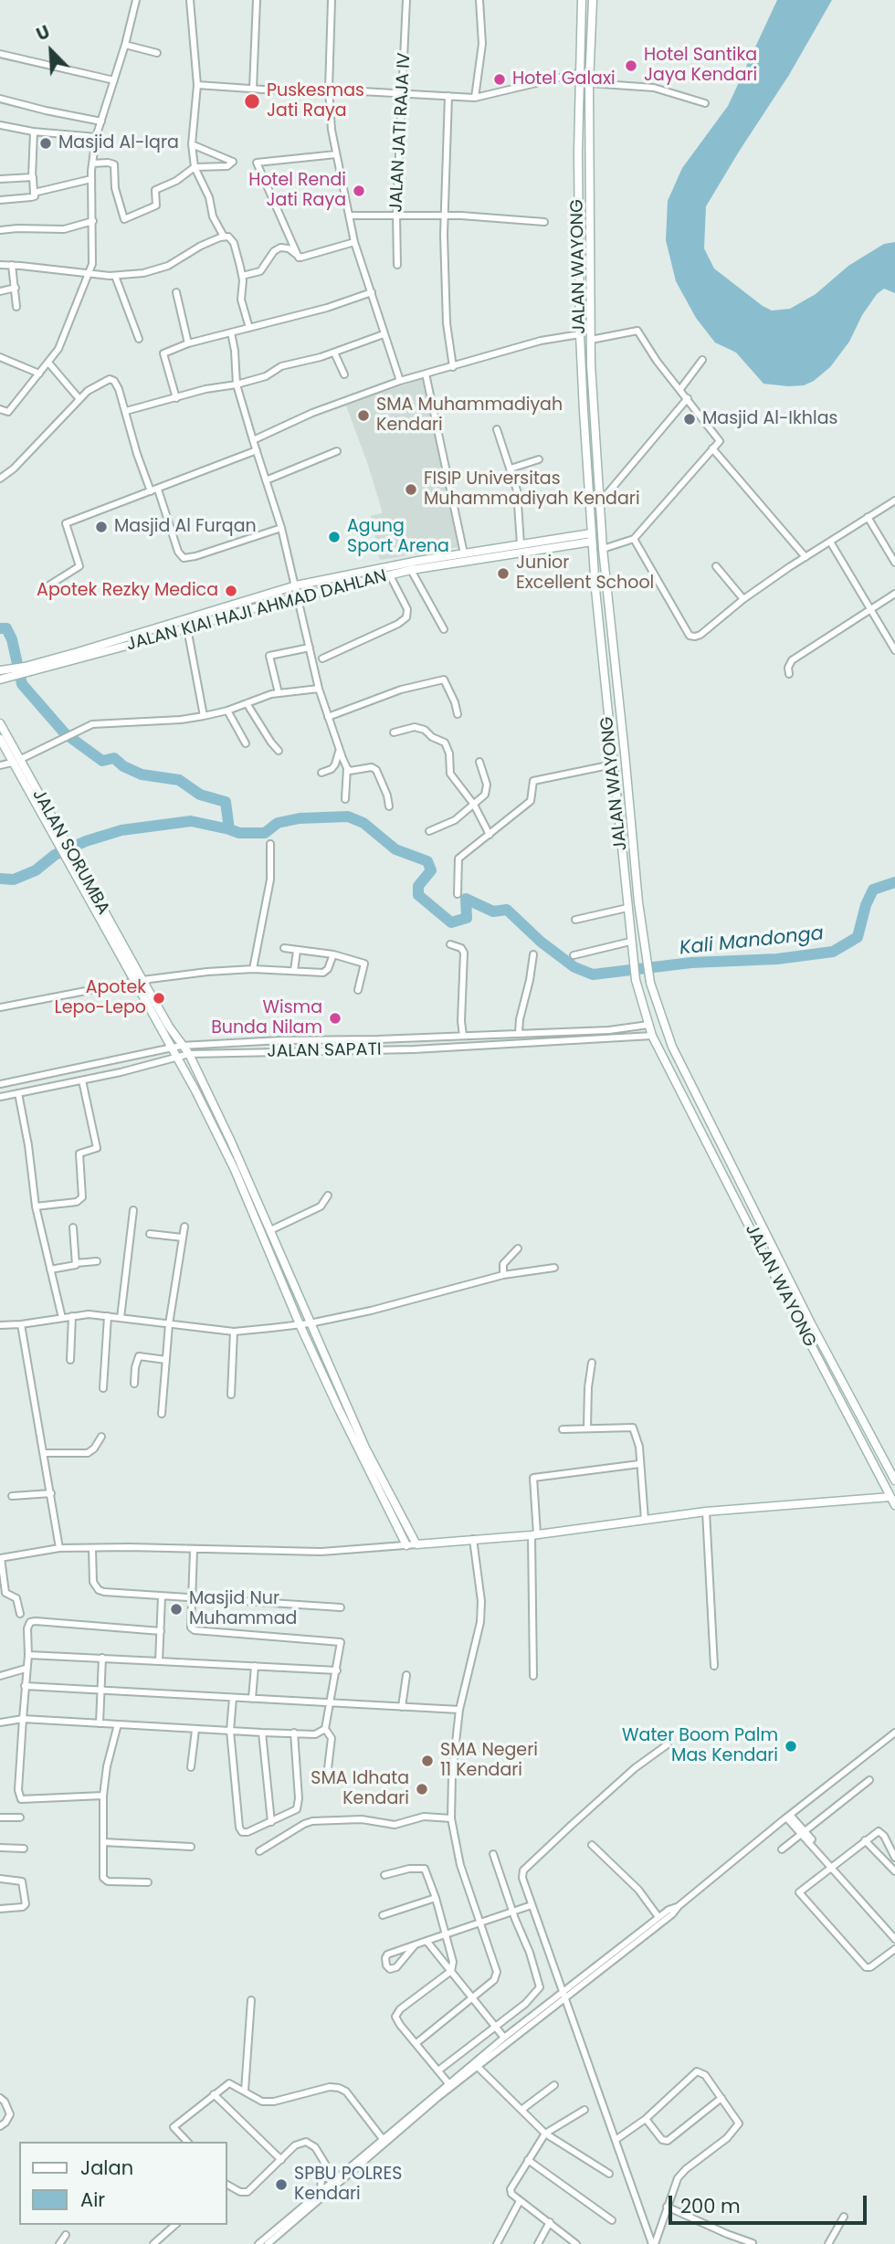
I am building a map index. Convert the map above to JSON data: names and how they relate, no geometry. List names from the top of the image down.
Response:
{
  "streets": {
    "main road": ["JALAN WAYONG", "JALAN KIAI HAJI AHMAD DAHLAN", "JALAN SORUMBA"],
    "street": ["JALAN JATI RAJA IV", "JALAN SAPATI"]
  },
  "crossings": [
    ["JALAN WAYONG", "JALAN KIAI HAJI AHMAD DAHLAN"],
    ["JALAN WAYONG", "JALAN SAPATI"]
  ],
  "water": ["Kali Mandonga"],
  "places": [
    "Hotel Santika Jaya Kendari",
    "Hotel Galaxi",
    "Puskesmas Jati Raya",
    "Masjid Al-Iqra",
    "Hotel Rendi Jati Raya",
    "SMA Muhammadiyah Kendari",
    "Masjid Al-Ikhlas",
    "FISIP Universitas Muhammadiyah Kendari",
    "Masjid Al Furqan",
    "Agung Sport Arena",
    "Junior Excellent School",
    "Apotek Rezky Medica",
    "Apotek Lepo-Lepo",
    "Wisma Bunda Nilam",
    "Masjid Nur Muhammad",
    "Water Boom Palm Mas Kendari",
    "SMA Negeri 11 Kendari",
    "SMA Idhata Kendari",
    "SPBU POLRES Kendari"
  ],
  "legend": ["Jalan", "Air"],
  "scale_bar": "200 m",
  "north": "top left"
}
